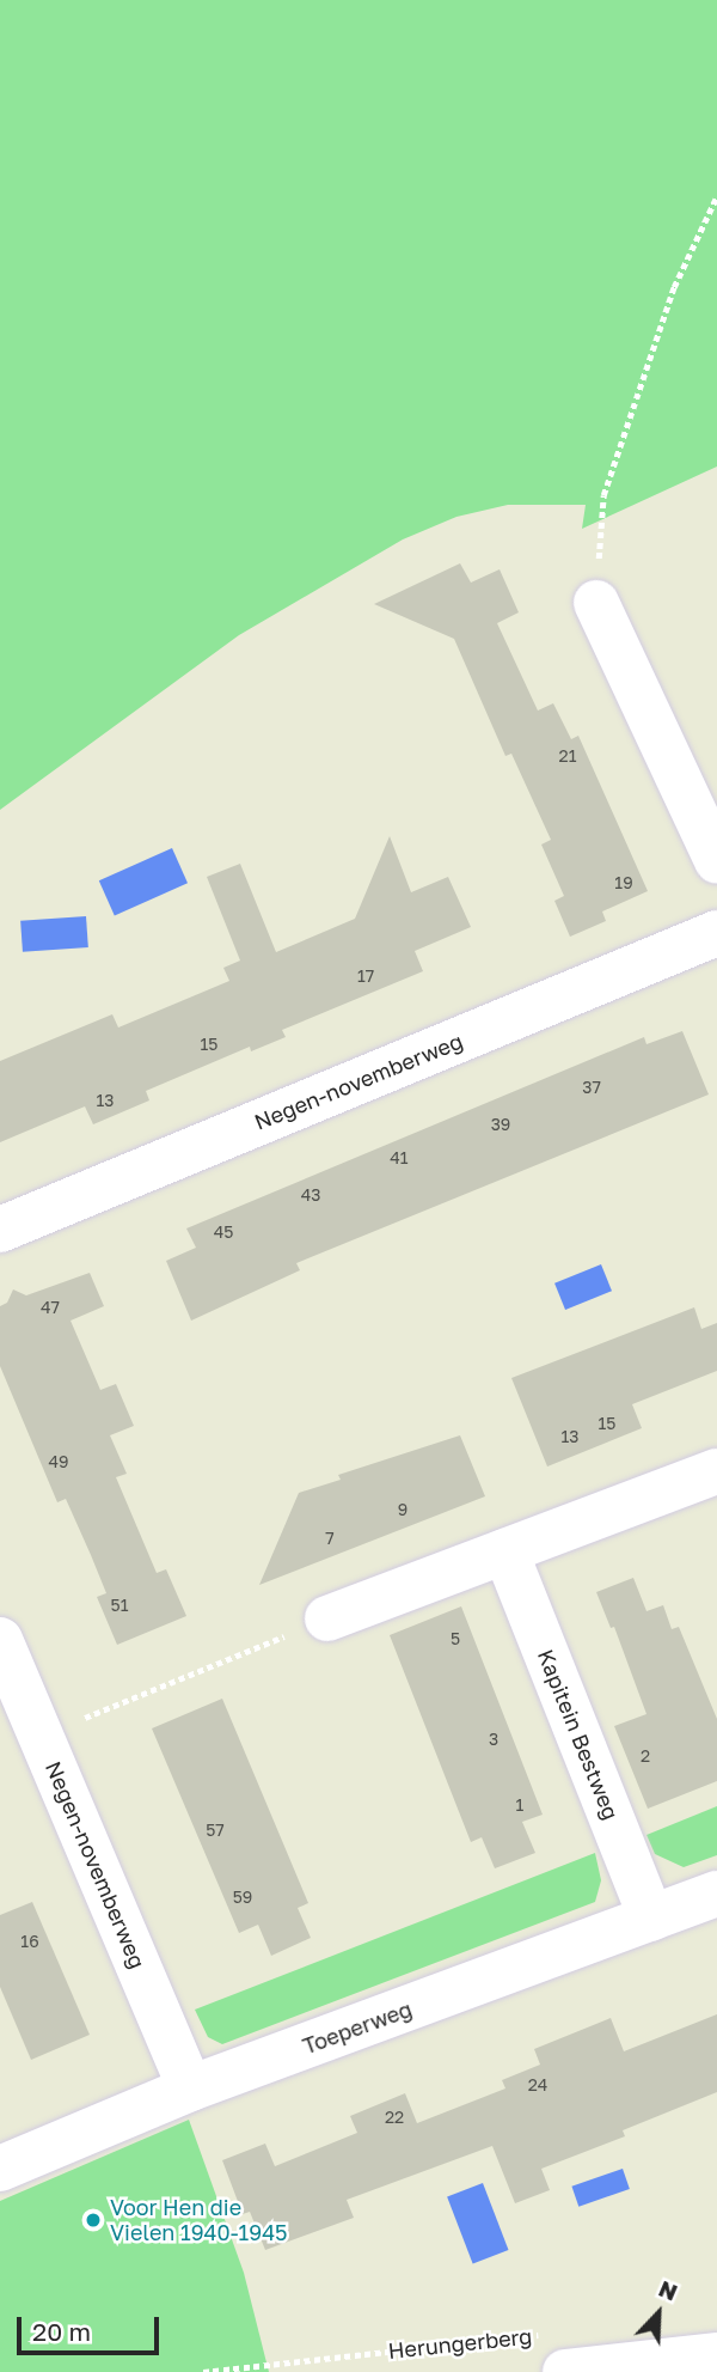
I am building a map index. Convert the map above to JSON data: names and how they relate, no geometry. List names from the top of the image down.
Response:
{
  "streets": {
    "street": ["Negen-novemberweg", "Kapitein Bestweg", "Toeperweg"],
    "path": ["Herungerberg"]
  },
  "crossings": [
    ["Negen-novemberweg", "Toeperweg"],
    ["Kapitein Bestweg", "Toeperweg"]
  ],
  "places": ["Voor Hen die Vielen 1940-1945"],
  "house_numbers": [
    "21",
    "19",
    "17",
    "15",
    "37",
    "13",
    "39",
    "41",
    "43",
    "45",
    "47",
    "15",
    "13",
    "49",
    "9",
    "7",
    "51",
    "5",
    "3",
    "2",
    "1",
    "57",
    "59",
    "16",
    "24",
    "22"
  ],
  "scale_bar": "20 m",
  "north": "top right"
}
